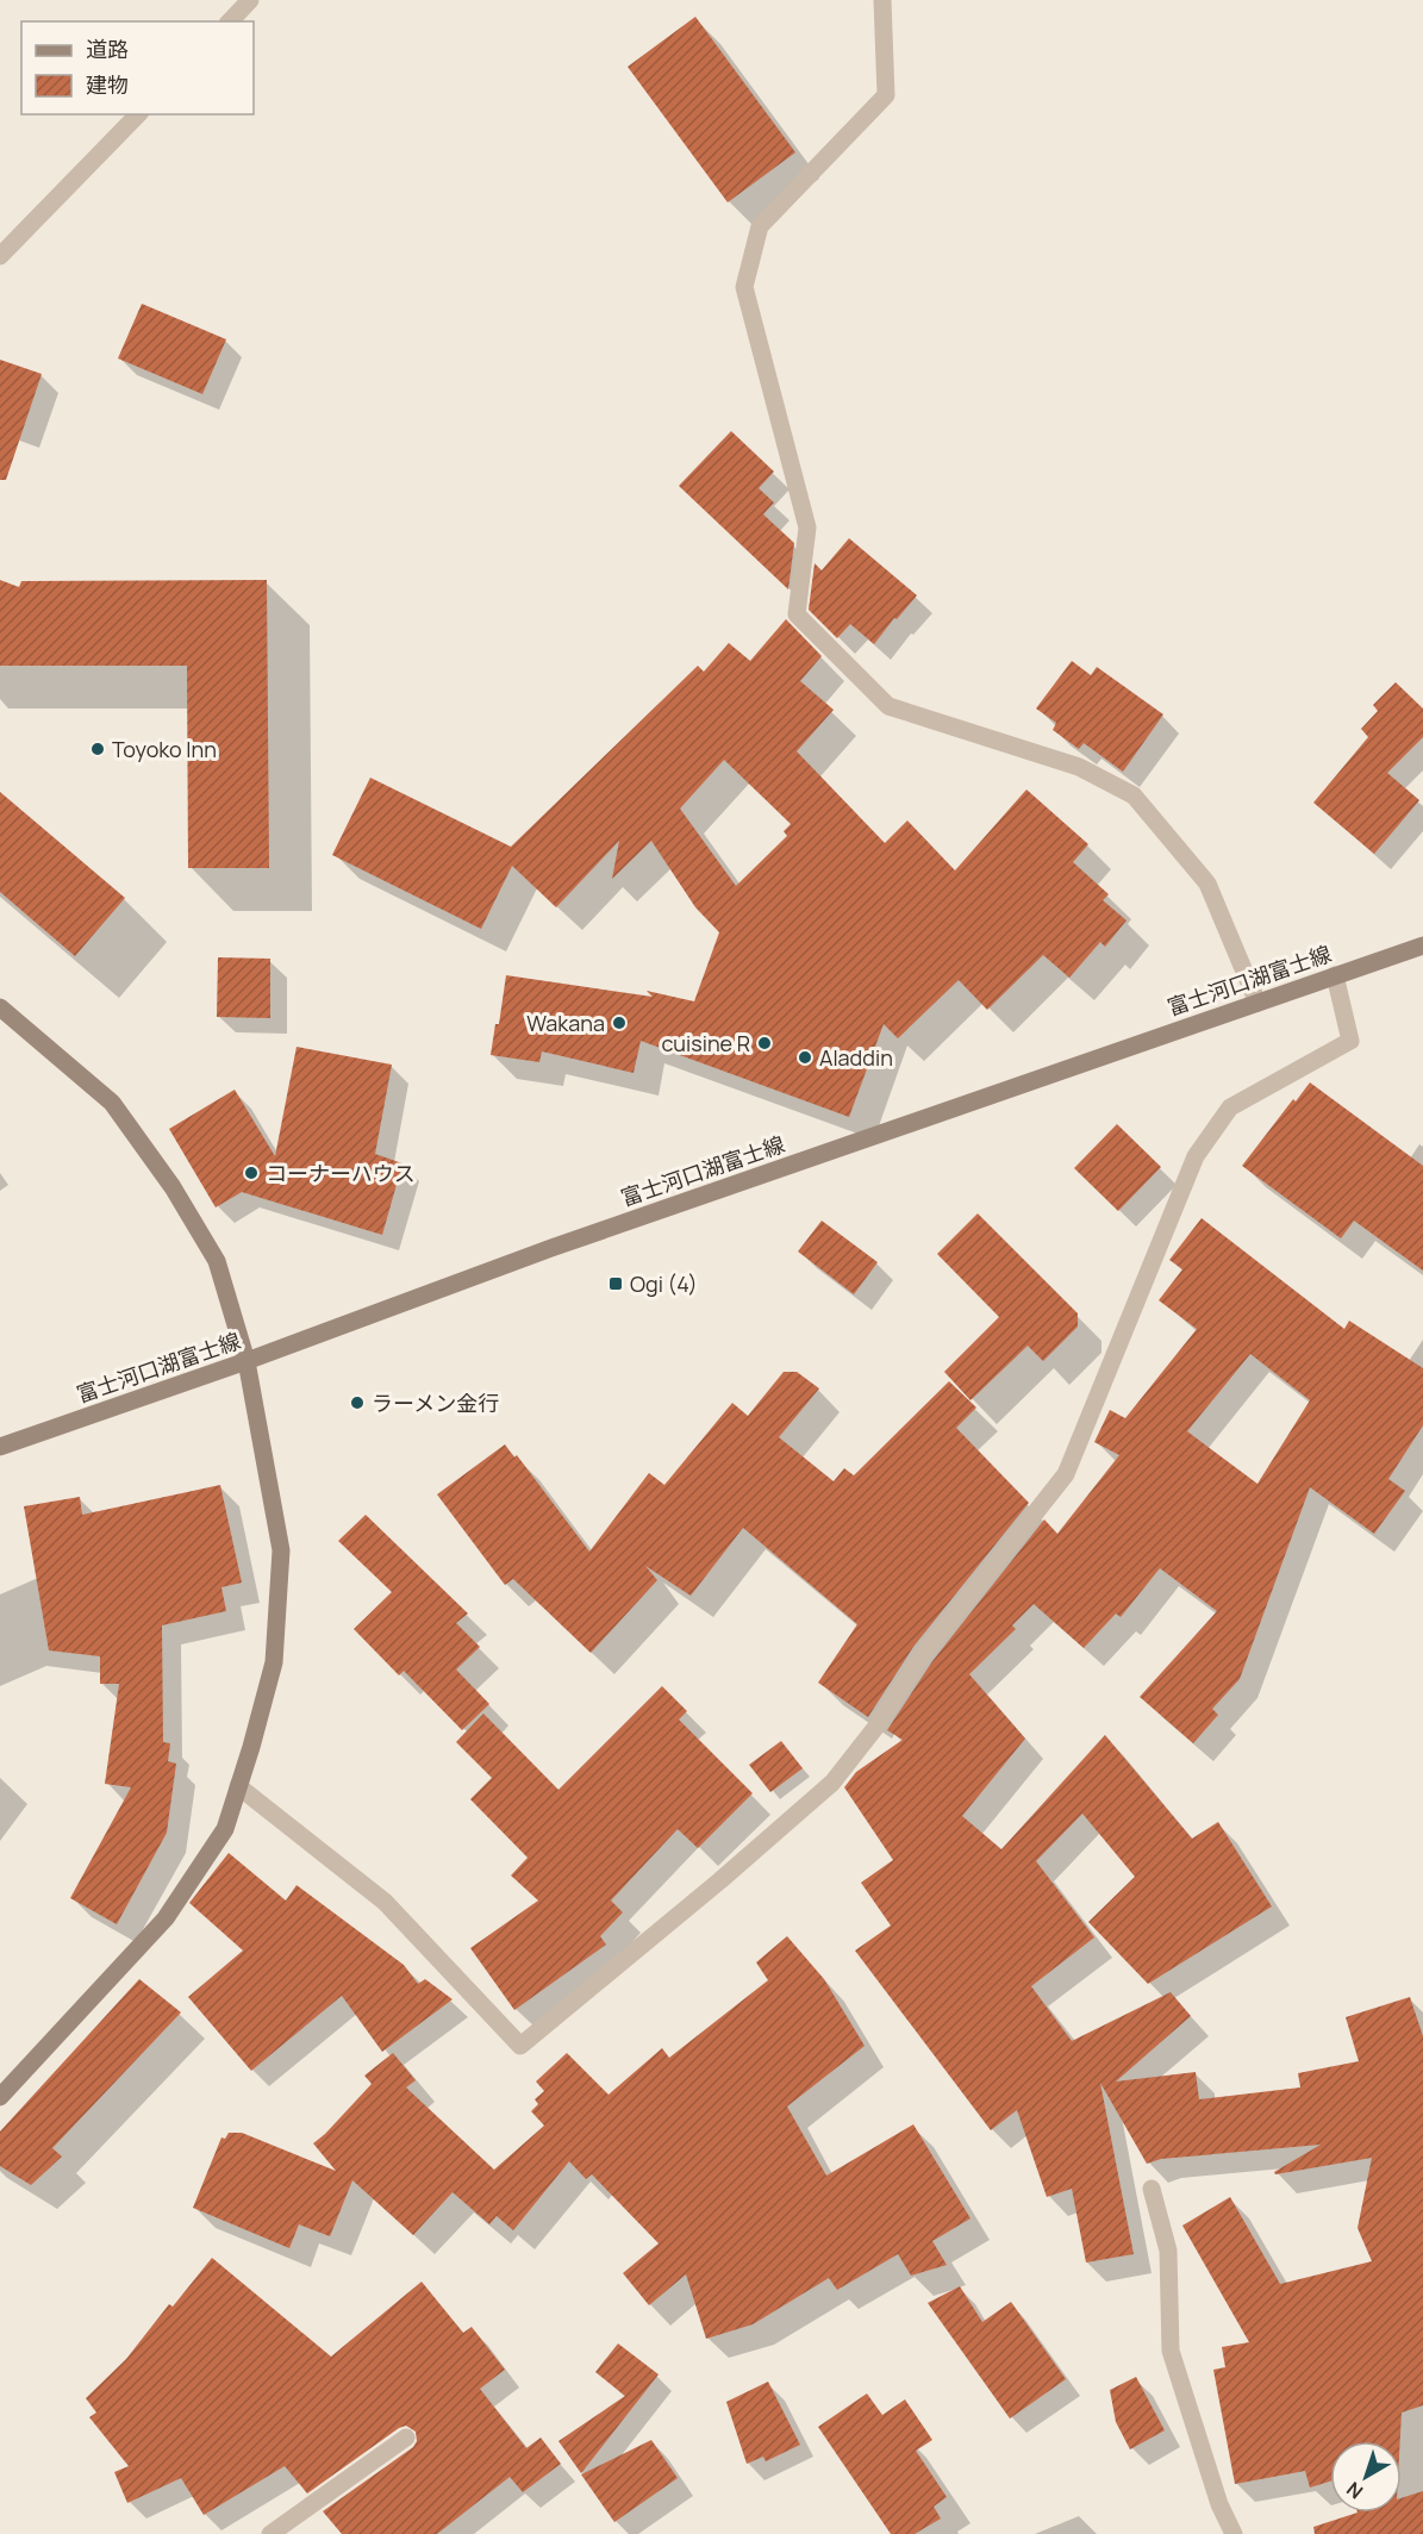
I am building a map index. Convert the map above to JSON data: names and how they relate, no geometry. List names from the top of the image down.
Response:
{
  "streets": {
    "main road": ["富士河口湖富士線"]
  },
  "places": {
    "other": [
      "Toyoko Inn",
      "Wakana",
      "cuisine R",
      "Aladdin",
      "コーナーハウス",
      "ラーメン金行"
    ],
    "transit": ["Ogi (4)"]
  },
  "legend": ["道路", "建物"],
  "north": "bottom left"
}
